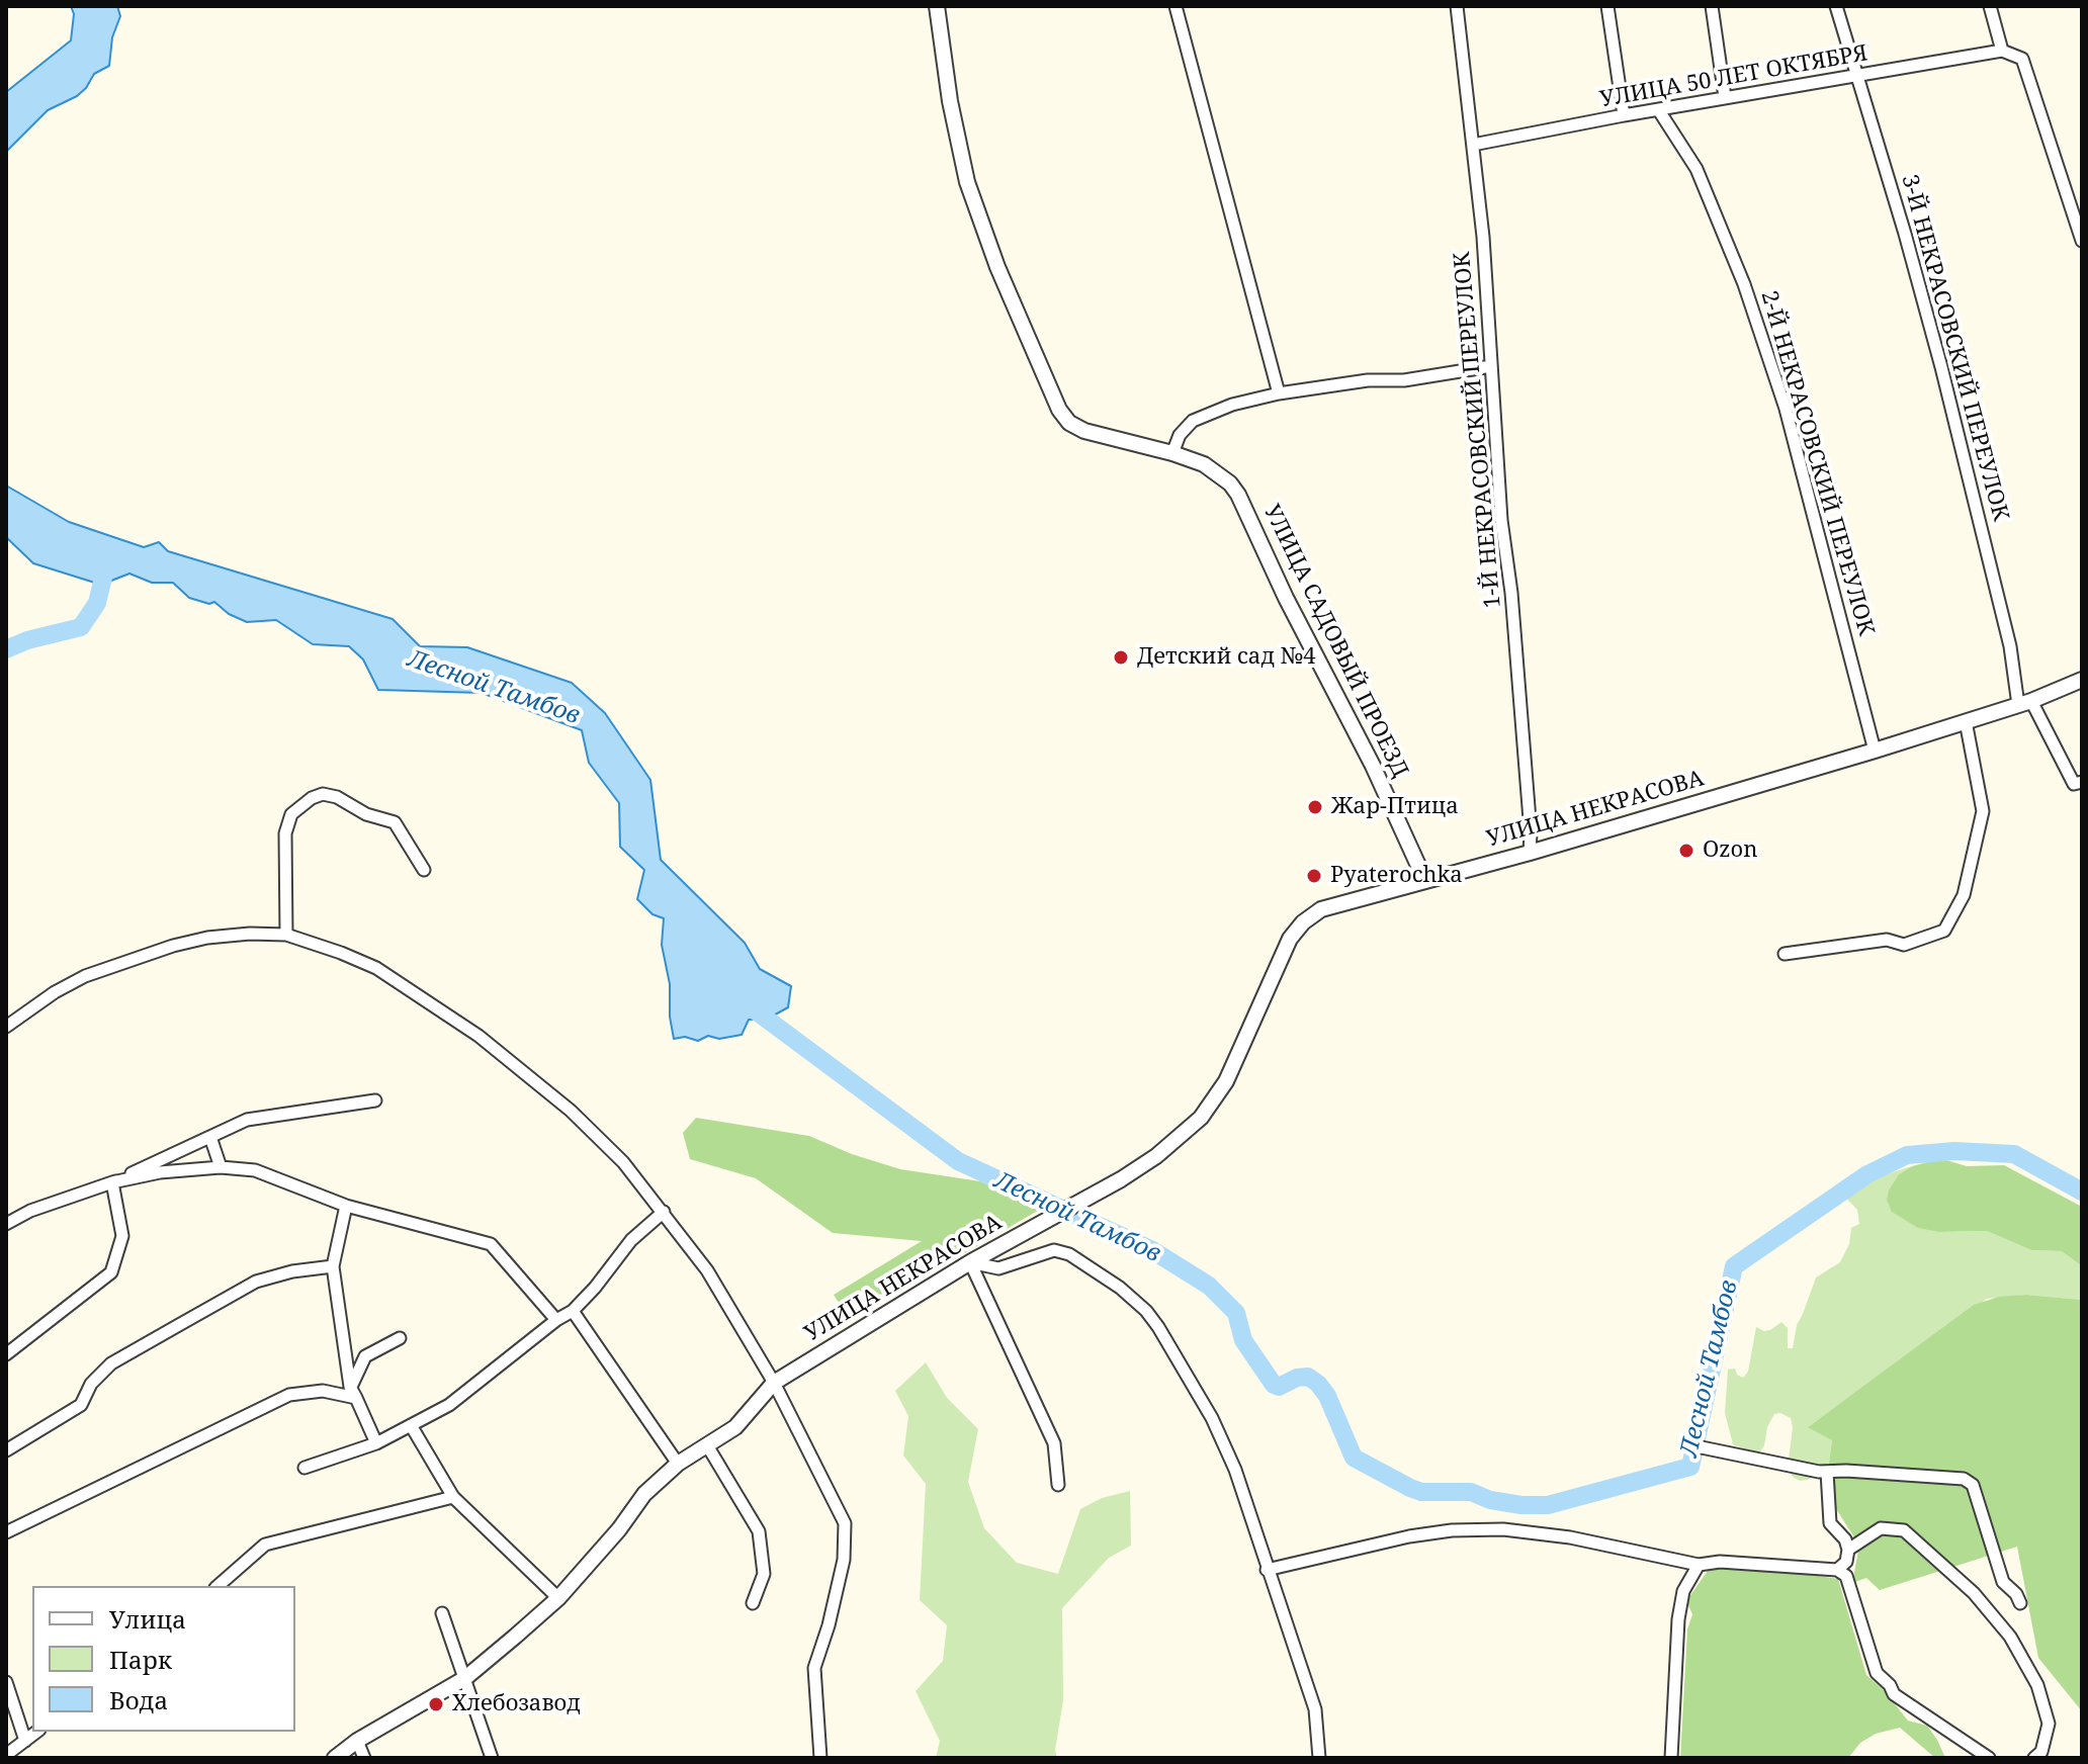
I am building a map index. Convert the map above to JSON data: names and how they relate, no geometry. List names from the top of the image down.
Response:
{
  "streets": {
    "street": [
      "УЛИЦА 50 ЛЕТ ОКТЯБРЯ",
      "3-Й НЕКРАСОВСКИЙ ПЕРЕУЛОК",
      "1-Й НЕКРАСОВСКИЙ ПЕРЕУЛОК",
      "2-Й НЕКРАСОВСКИЙ ПЕРЕУЛОК",
      "УЛИЦА САДОВЫЙ ПРОЕЗД",
      "УЛИЦА НЕКРАСОВА"
    ]
  },
  "crossings": [
    ["УЛИЦА 50 ЛЕТ ОКТЯБРЯ", "3-Й НЕКРАСОВСКИЙ ПЕРЕУЛОК"],
    ["УЛИЦА 50 ЛЕТ ОКТЯБРЯ", "1-Й НЕКРАСОВСКИЙ ПЕРЕУЛОК"],
    ["УЛИЦА 50 ЛЕТ ОКТЯБРЯ", "2-Й НЕКРАСОВСКИЙ ПЕРЕУЛОК"],
    ["3-Й НЕКРАСОВСКИЙ ПЕРЕУЛОК", "УЛИЦА НЕКРАСОВА"],
    ["1-Й НЕКРАСОВСКИЙ ПЕРЕУЛОК", "УЛИЦА НЕКРАСОВА"],
    ["2-Й НЕКРАСОВСКИЙ ПЕРЕУЛОК", "УЛИЦА НЕКРАСОВА"],
    ["УЛИЦА САДОВЫЙ ПРОЕЗД", "УЛИЦА НЕКРАСОВА"]
  ],
  "water": ["Лесной Тамбов"],
  "places": [
    "Детский сад №4",
    "Жар-Птица",
    "Ozon",
    "Pyaterochka",
    "Хлебозавод"
  ],
  "legend": ["Улица", "Парк", "Вода"]
}
